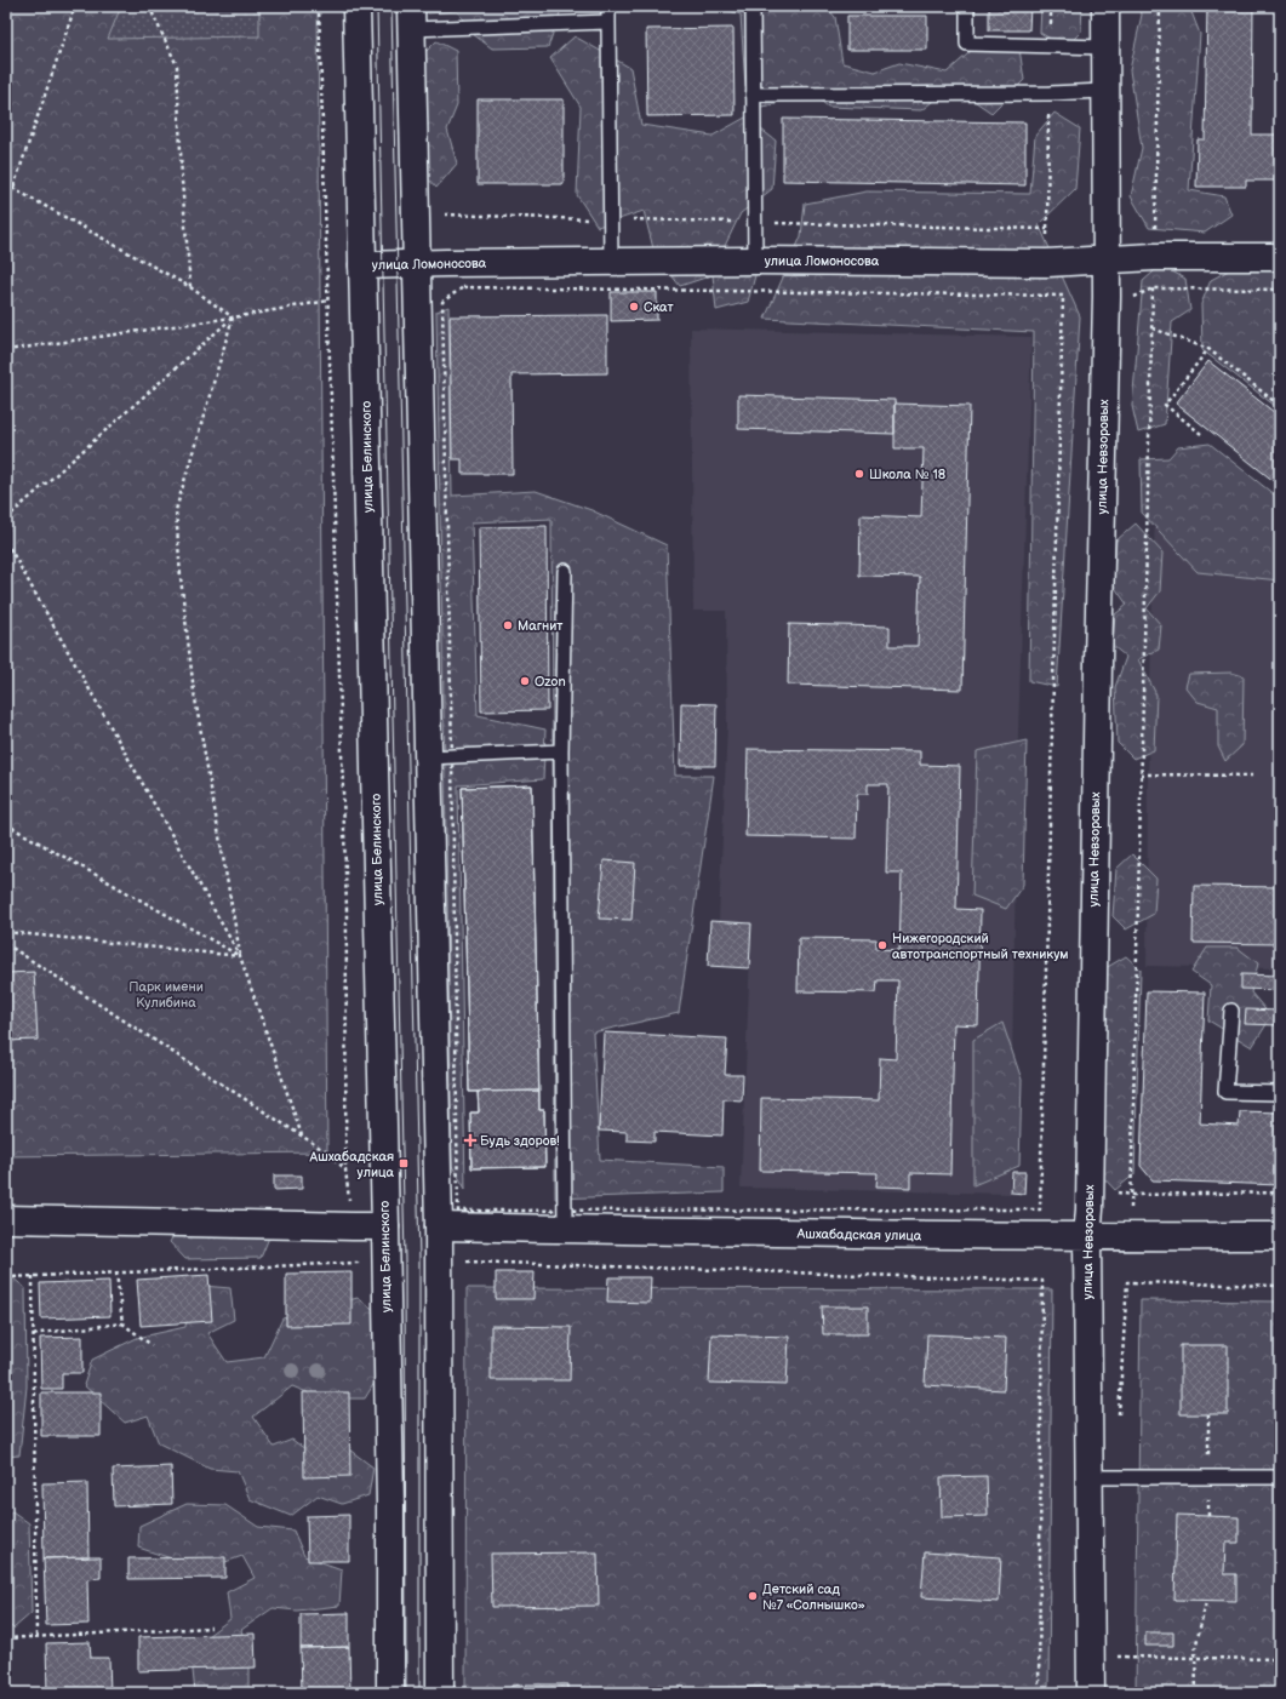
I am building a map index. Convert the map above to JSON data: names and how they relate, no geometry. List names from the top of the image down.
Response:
{
  "streets": {
    "street": [
      "улица Ломоносова",
      "улица Белинского",
      "улица Невзоровых",
      "Ашхабадская улица"
    ]
  },
  "crossings": [
    ["улица Ломоносова", "улица Белинского"],
    ["улица Ломоносова", "улица Невзоровых"],
    ["улица Невзоровых", "Ашхабадская улица"]
  ],
  "parks": ["Парк имени Кулибина"],
  "places": {
    "other": [
      "Скат",
      "Школа № 18",
      "Магнит",
      "Ozon",
      "Нижегородский автотранспортный техникум",
      "Детский сад №7 «Солнышко»"
    ],
    "health": ["Будь здоров!"],
    "transit": ["Ашхабадская улица"]
  }
}
